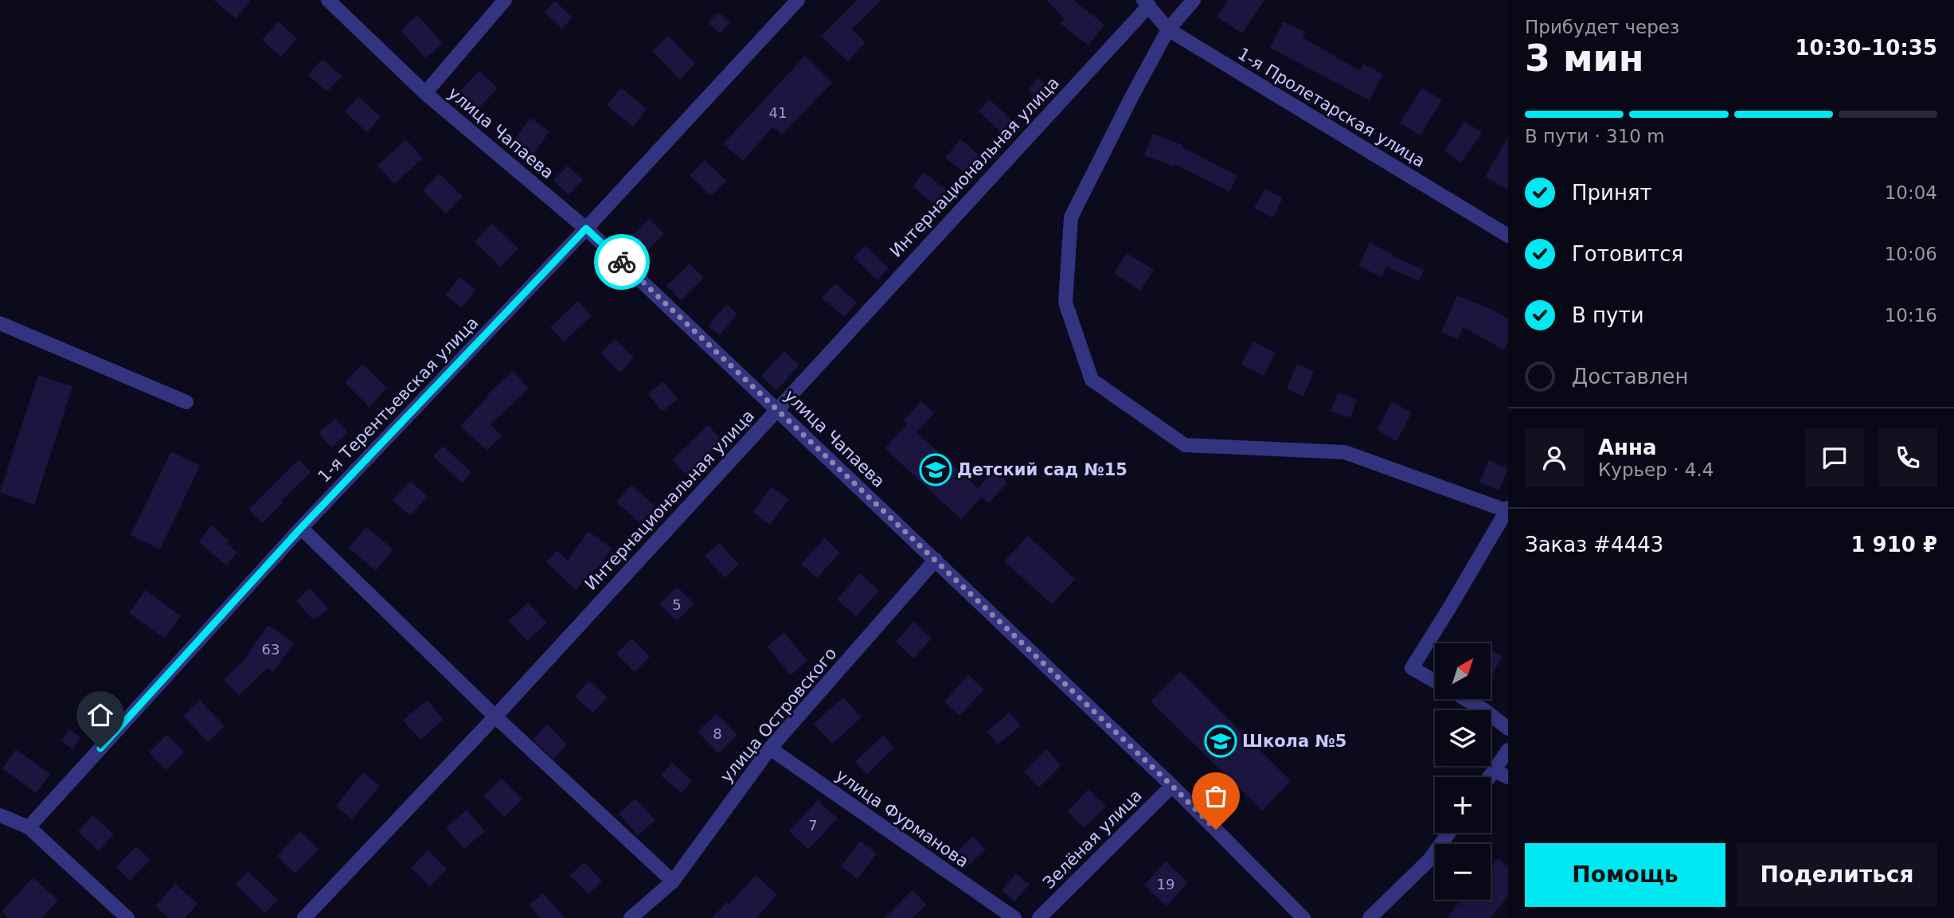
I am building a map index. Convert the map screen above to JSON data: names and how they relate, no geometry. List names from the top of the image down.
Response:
{
  "streets": {
    "street": [
      "1-я Пролетарская улица",
      "улица Чапаева",
      "Интернациональная улица",
      "1-я Терентьевская улица",
      "улица Островского",
      "улица Фурманова",
      "Зелёная улица"
    ]
  },
  "crossings": [
    ["1-я Пролетарская улица", "Интернациональная улица"],
    ["улица Чапаева", "Интернациональная улица"],
    ["улица Чапаева", "1-я Терентьевская улица"],
    ["улица Чапаева", "улица Островского"],
    ["улица Чапаева", "Зелёная улица"],
    ["улица Островского", "улица Фурманова"]
  ],
  "places": {
    "school or university": ["Детский сад №15", "Школа №5"]
  },
  "house_numbers": [
    "41",
    "5",
    "63",
    "8",
    "7",
    "19"
  ],
  "north": "top right",
  "page": {
    "heading": ["3 мин", "Прибудет через", "10:30–10:35"],
    "panel": [
      "Анна",
      "Курьер · 4.4",
      "Заказ #4443",
      "1 910 ₽"
    ],
    "bar": "В пути · 310 m",
    "list": [
      ["Принят", "10:04"],
      ["Готовится", "10:06"],
      ["В пути", "10:16"],
      "Доставлен"
    ],
    "map_buttons": ["+", "−"],
    "buttons": ["Помощь", "Поделиться"]
  }
}
